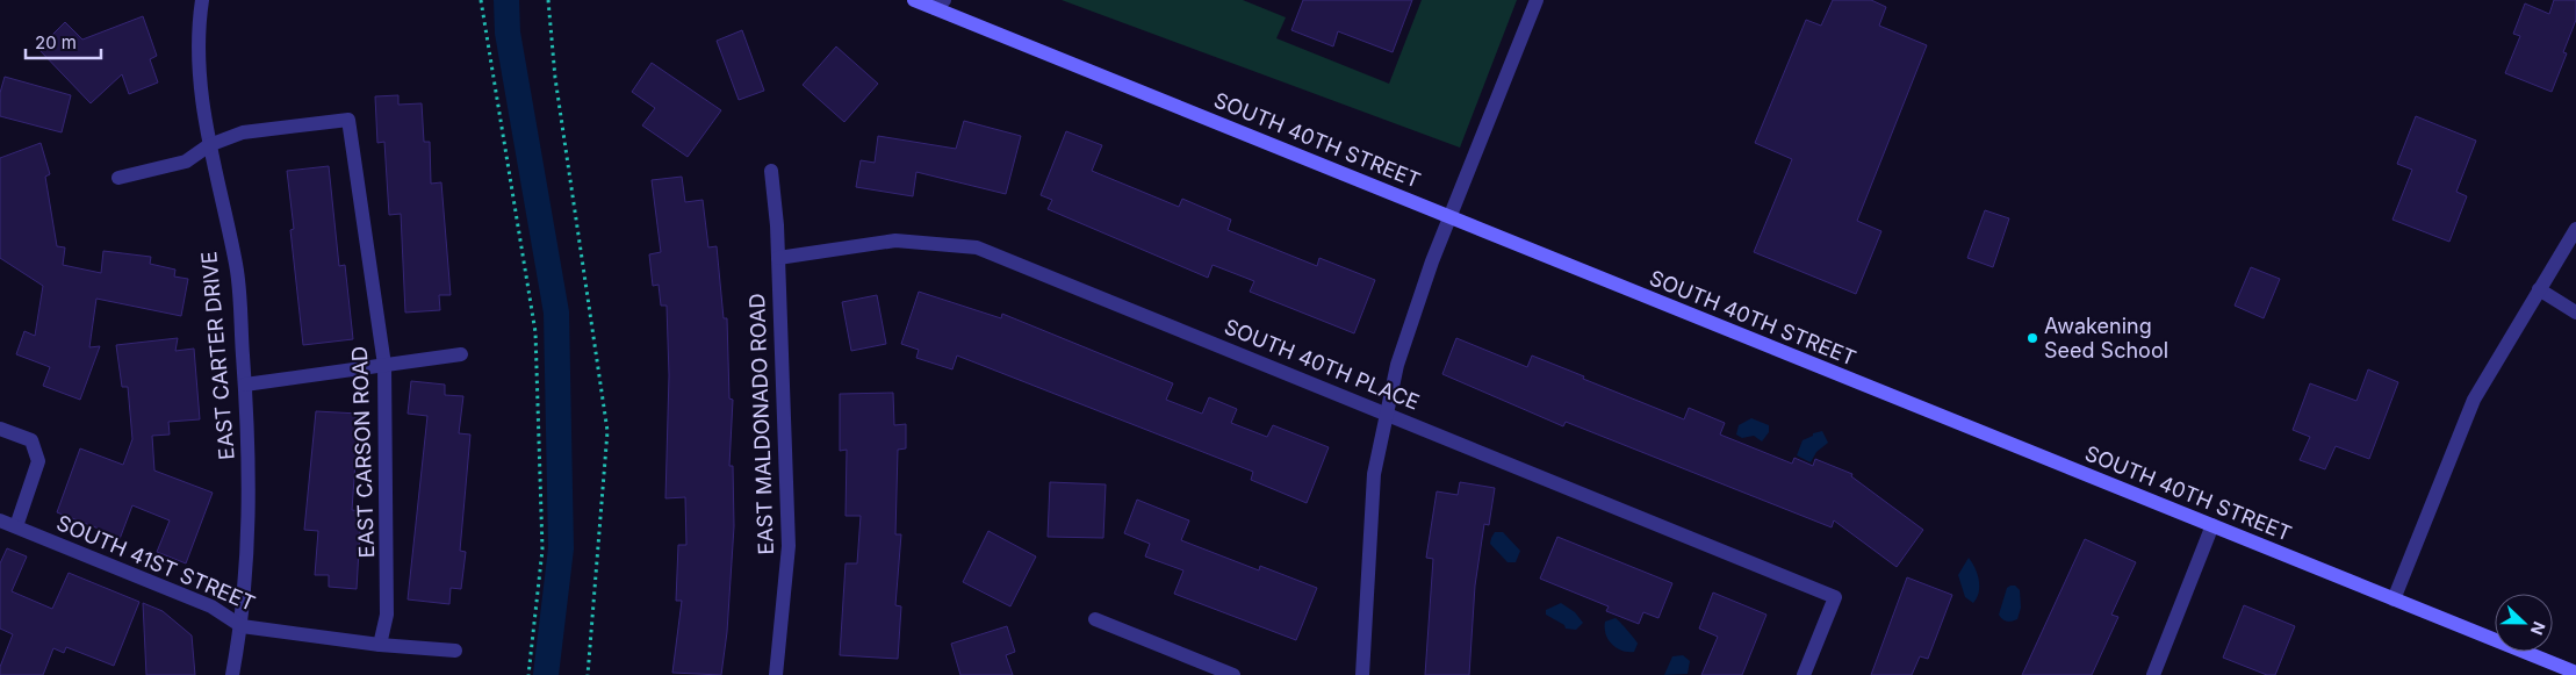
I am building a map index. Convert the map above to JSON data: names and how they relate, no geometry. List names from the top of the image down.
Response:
{
  "streets": {
    "main road": ["SOUTH 40TH STREET"],
    "street": [
      "EAST CARTER DRIVE",
      "SOUTH 40TH PLACE",
      "EAST MALDONADO ROAD",
      "EAST CARSON ROAD",
      "SOUTH 41ST STREET"
    ]
  },
  "crossings": [
    ["EAST CARTER DRIVE", "EAST CARSON ROAD"],
    ["EAST CARTER DRIVE", "SOUTH 41ST STREET"],
    ["SOUTH 40TH PLACE", "EAST MALDONADO ROAD"],
    ["EAST CARSON ROAD", "SOUTH 41ST STREET"]
  ],
  "places": ["Awakening Seed School"],
  "scale_bar": "20 m",
  "north": "right"
}
